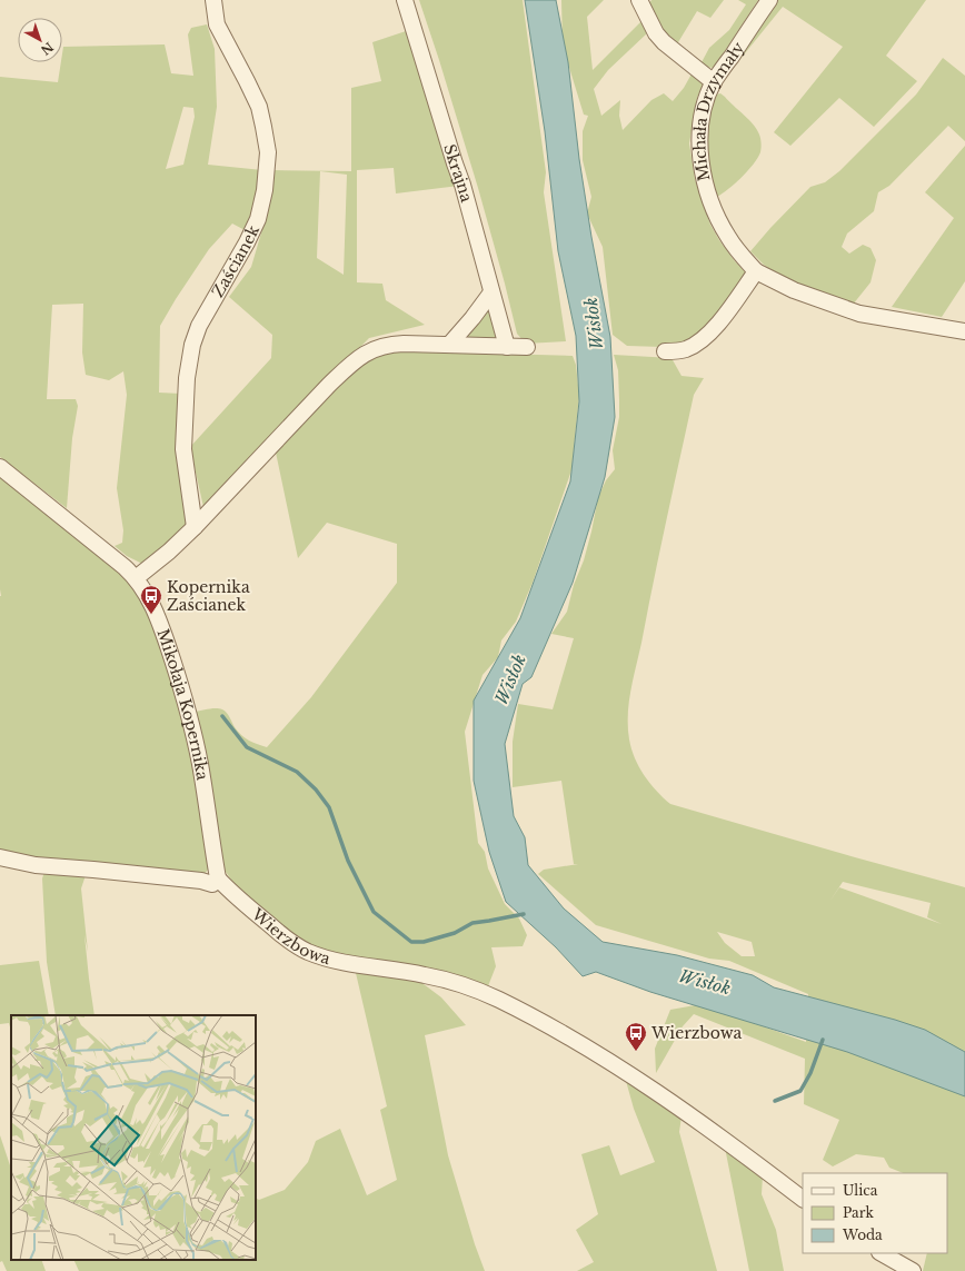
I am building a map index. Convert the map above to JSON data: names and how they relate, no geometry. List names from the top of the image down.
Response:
{
  "streets": {
    "street": [
      "Michała Drzymały",
      "Skrajna",
      "Zaścianek",
      "Mikołaja Kopernika",
      "Wierzbowa"
    ]
  },
  "crossings": [
    ["Mikołaja Kopernika", "Wierzbowa"]
  ],
  "water": ["Wisłok"],
  "places": {
    "bus stop": ["Kopernika Zaścianek", "Wierzbowa"]
  },
  "legend": ["Ulica", "Park", "Woda"],
  "north": "bottom right"
}
